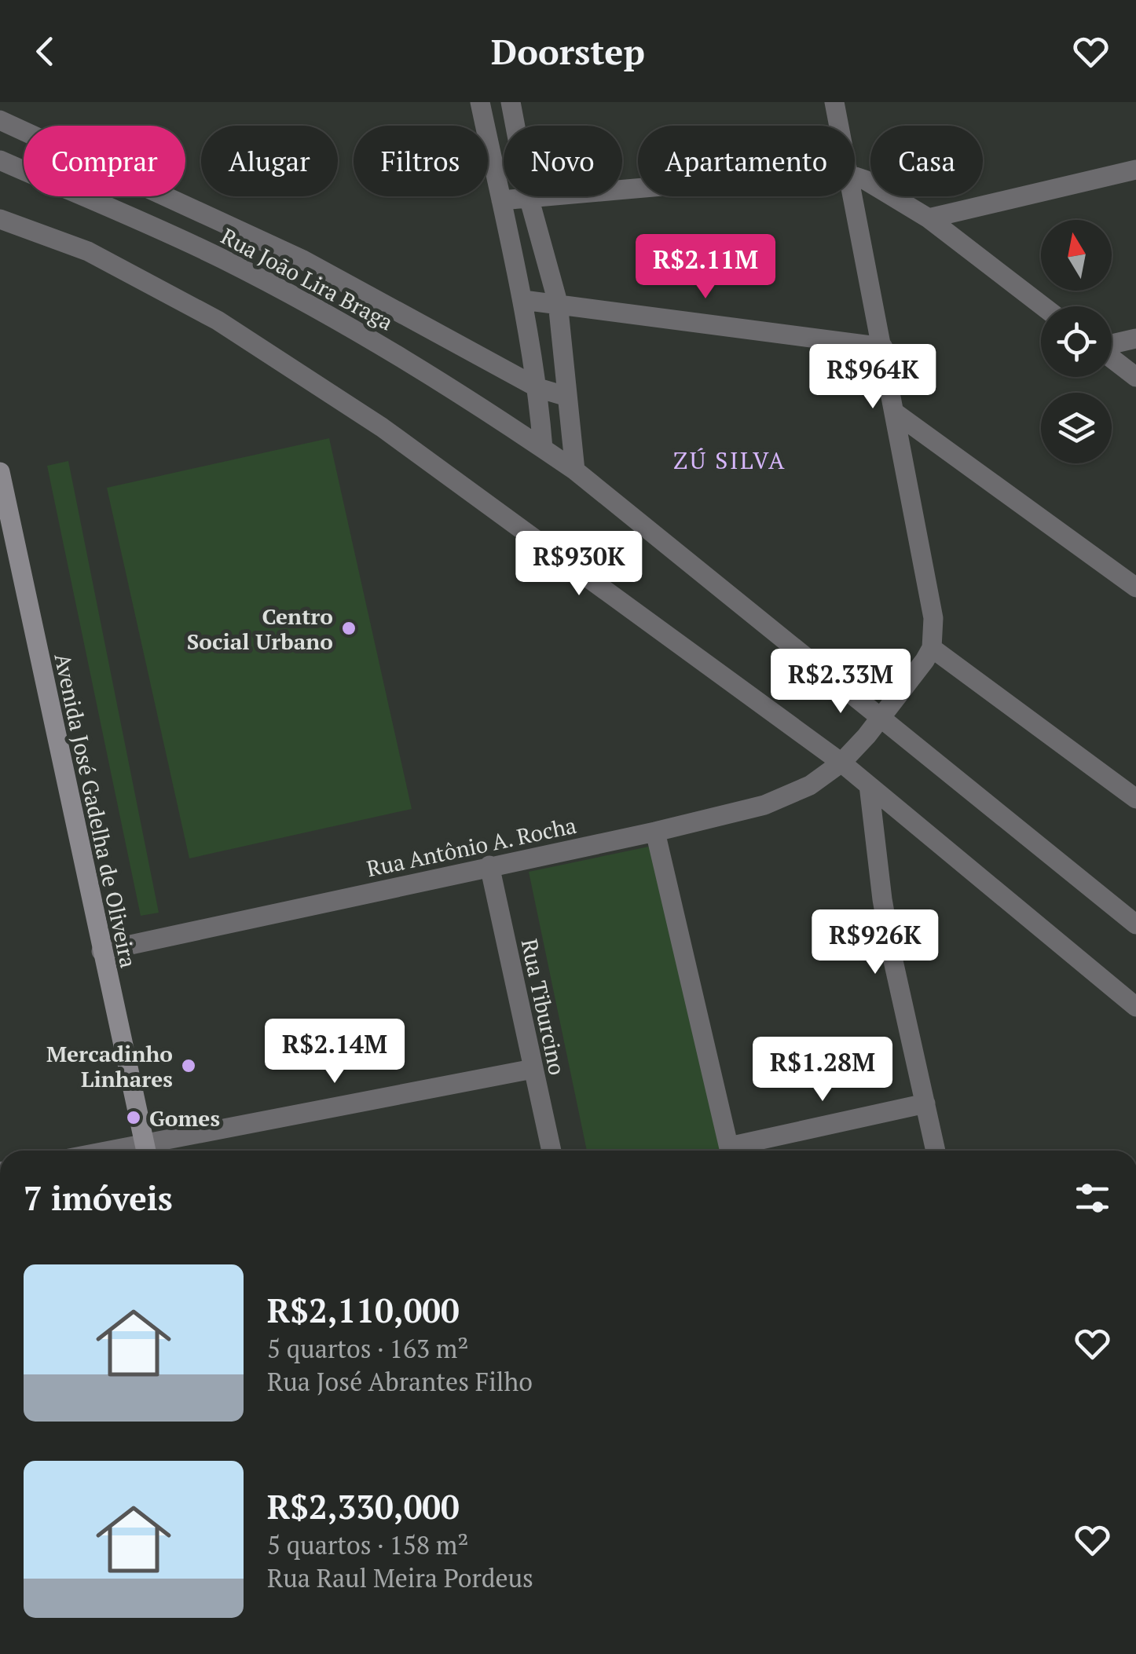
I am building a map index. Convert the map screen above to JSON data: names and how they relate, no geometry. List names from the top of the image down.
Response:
{
  "streets": {
    "main road": ["Avenida José Gadelha de Oliveira"],
    "street": ["Rua João Lira Braga", "Rua Antônio A. Rocha", "Rua Tiburcino"]
  },
  "crossings": [
    ["Rua João Lira Braga", "Rua Antônio A. Rocha"],
    ["Avenida José Gadelha de Oliveira", "Rua Antônio A. Rocha"],
    ["Rua Antônio A. Rocha", "Rua Tiburcino"]
  ],
  "districts": ["ZÚ SILVA"],
  "places": ["Centro Social Urbano", "Mercadinho Linhares", "Gomes"],
  "north": "top",
  "page": {
    "header": "Doorstep",
    "chip": [
      "Comprar",
      "Alugar",
      "Filtros",
      "Novo",
      "Apartamento",
      "Casa"
    ],
    "price": [
      "R$2.11M",
      "R$964K",
      "R$930K",
      "R$2.33M",
      "R$926K",
      "R$2.14M",
      "R$1.28M"
    ],
    "heading": "7 imóveis",
    "list": [
      {
        "name": "R$2,110,000",
        "note": "5 quartos · 163 m² · Rua José Abrantes Filho"
      },
      {
        "name": "R$2,330,000",
        "note": "5 quartos · 158 m² · Rua Raul Meira Pordeus"
      }
    ]
  }
}
